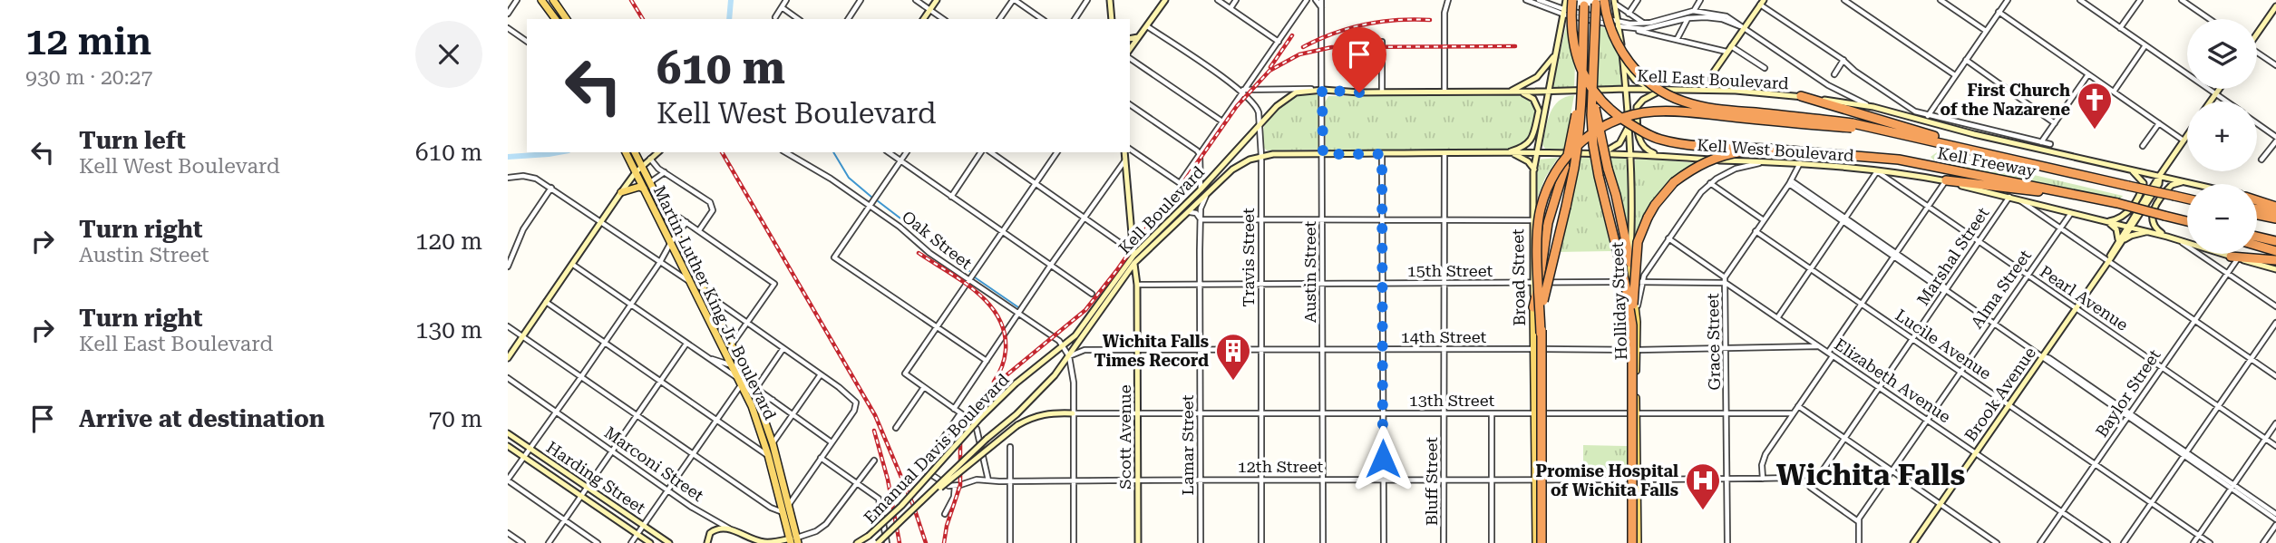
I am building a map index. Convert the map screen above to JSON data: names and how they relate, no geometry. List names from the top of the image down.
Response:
{
  "streets": {
    "highway": ["Kell Freeway"],
    "main road": [
      "Kell East Boulevard",
      "Kell West Boulevard",
      "Kell Boulevard",
      "Broad Street",
      "Holliday Street",
      "Martin Luther King Jr. Boulevard",
      "Brook Avenue",
      "Scott Avenue",
      "Emanual Davis Boulevard",
      "Marconi Street",
      "Harding Street"
    ],
    "street": [
      "Oak Street",
      "Marshal Street",
      "Travis Street",
      "15th Street",
      "Austin Street",
      "Alma Street",
      "Pearl Avenue",
      "14th Street",
      "Grace Street",
      "Lucile Avenue",
      "Elizabeth Avenue",
      "Baylor Street",
      "13th Street",
      "Lamar Street",
      "12th Street",
      "Bluff Street"
    ]
  },
  "crossings": [
    ["Kell East Boulevard", "Kell Boulevard"],
    ["Kell East Boulevard", "Travis Street"],
    ["Kell East Boulevard", "Austin Street"],
    ["Kell East Boulevard", "Broad Street"],
    ["Kell East Boulevard", "Holliday Street"],
    ["Kell East Boulevard", "Brook Avenue"],
    ["Kell West Boulevard", "Kell Boulevard"],
    ["Kell West Boulevard", "Marshal Street"],
    ["Kell West Boulevard", "Travis Street"],
    ["Kell West Boulevard", "Austin Street"],
    ["Kell West Boulevard", "Broad Street"],
    ["Kell West Boulevard", "Alma Street"],
    ["Kell West Boulevard", "Pearl Avenue"],
    ["Kell West Boulevard", "Holliday Street"],
    ["Kell West Boulevard", "Grace Street"],
    ["Kell West Boulevard", "Baylor Street"],
    ["Kell West Boulevard", "Brook Avenue"],
    ["Kell West Boulevard", "Bluff Street"],
    ["Kell Boulevard", "Oak Street"],
    ["Kell Boulevard", "Travis Street"],
    ["Kell Boulevard", "14th Street"],
    ["Kell Boulevard", "Scott Avenue"],
    ["Kell Boulevard", "Lamar Street"],
    ["Kell Boulevard", "Emanual Davis Boulevard"],
    ["Oak Street", "14th Street"],
    ["Oak Street", "Emanual Davis Boulevard"],
    ["Marshal Street", "Pearl Avenue"],
    ["Marshal Street", "Lucile Avenue"],
    ["Marshal Street", "Elizabeth Avenue"],
    ["Marshal Street", "12th Street"],
    ["Travis Street", "15th Street"],
    ["Travis Street", "14th Street"],
    ["Travis Street", "13th Street"],
    ["Travis Street", "12th Street"],
    ["15th Street", "Austin Street"],
    ["15th Street", "Broad Street"],
    ["15th Street", "Holliday Street"],
    ["15th Street", "Grace Street"],
    ["15th Street", "Elizabeth Avenue"],
    ["15th Street", "Scott Avenue"],
    ["15th Street", "Lamar Street"],
    ["15th Street", "Bluff Street"],
    ["Austin Street", "14th Street"],
    ["Austin Street", "13th Street"],
    ["Austin Street", "12th Street"],
    ["Broad Street", "14th Street"],
    ["Broad Street", "13th Street"],
    ["Broad Street", "12th Street"],
    ["Alma Street", "Pearl Avenue"],
    ["Alma Street", "Lucile Avenue"],
    ["Alma Street", "Elizabeth Avenue"],
    ["Pearl Avenue", "Baylor Street"],
    ["Pearl Avenue", "Brook Avenue"],
    ["Holliday Street", "14th Street"],
    ["Holliday Street", "13th Street"],
    ["Holliday Street", "12th Street"],
    ["Martin Luther King Jr. Boulevard", "Marconi Street"],
    ["14th Street", "Grace Street"],
    ["14th Street", "Elizabeth Avenue"],
    ["14th Street", "Scott Avenue"],
    ["14th Street", "Lamar Street"],
    ["14th Street", "Emanual Davis Boulevard"],
    ["14th Street", "Bluff Street"],
    ["Grace Street", "Lucile Avenue"],
    ["Grace Street", "Elizabeth Avenue"],
    ["Grace Street", "13th Street"],
    ["Grace Street", "12th Street"],
    ["Lucile Avenue", "Baylor Street"],
    ["Lucile Avenue", "Brook Avenue"],
    ["Elizabeth Avenue", "Baylor Street"],
    ["Elizabeth Avenue", "Brook Avenue"],
    ["13th Street", "Scott Avenue"],
    ["13th Street", "Lamar Street"],
    ["13th Street", "Bluff Street"],
    ["Scott Avenue", "12th Street"],
    ["Lamar Street", "12th Street"],
    ["12th Street", "Bluff Street"]
  ],
  "districts": ["Wichita Falls"],
  "places": {
    "church": ["First Church of the Nazarene"],
    "building": ["Wichita Falls Times Record"],
    "hospital": ["Promise Hospital of Wichita Falls"]
  },
  "page": {
    "heading": ["12 min", "930 m · 20:27"],
    "map_buttons": ["+", "−"],
    "turn": ["610 m", "Kell West Boulevard"],
    "list": [
      {
        "name": "Turn left",
        "note": "Kell West Boulevard",
        "value": "610 m"
      },
      {
        "name": "Turn right",
        "note": "Austin Street",
        "value": "120 m"
      },
      {
        "name": "Turn right",
        "note": "Kell East Boulevard",
        "value": "130 m"
      },
      {
        "name": "Arrive at destination",
        "value": "70 m"
      }
    ]
  }
}
